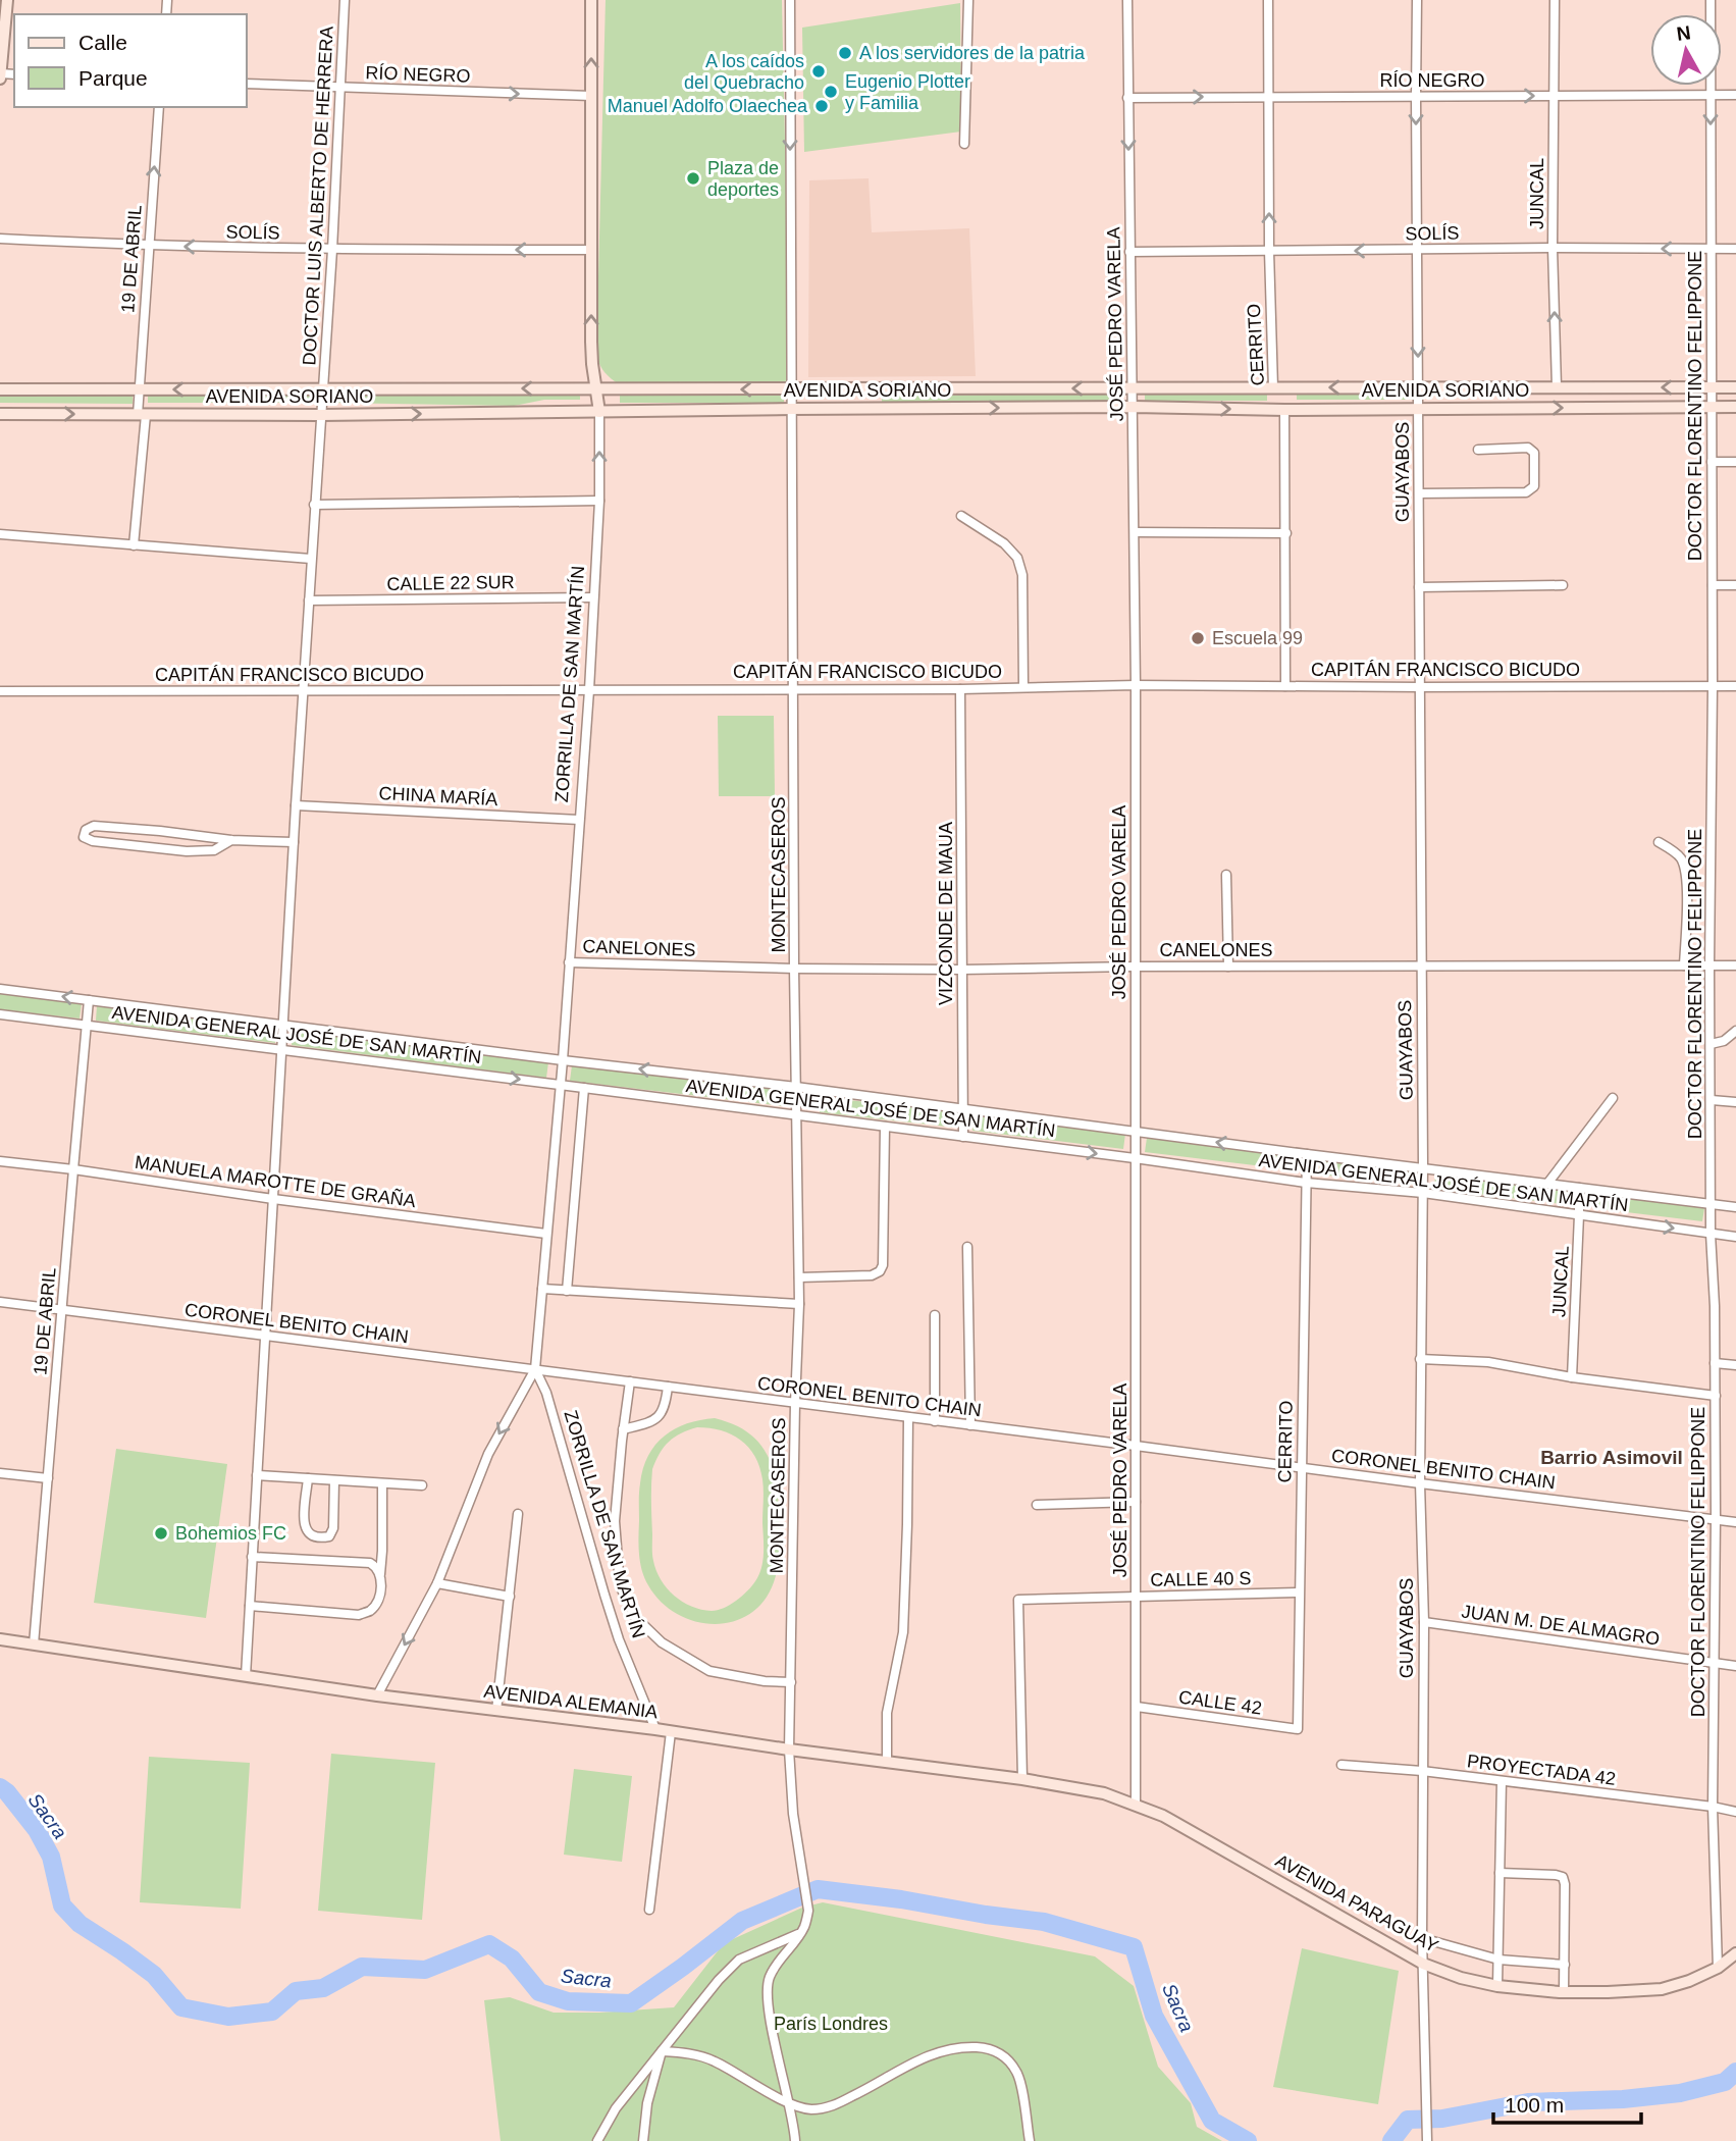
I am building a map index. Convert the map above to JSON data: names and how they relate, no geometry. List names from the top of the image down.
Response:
{
  "streets": {
    "street": [
      "RÍO NEGRO",
      "JUNCAL",
      "DOCTOR LUIS ALBERTO DE HERRERA",
      "SOLÍS",
      "19 DE ABRIL",
      "JOSÉ PEDRO VARELA",
      "CERRITO",
      "AVENIDA SORIANO",
      "DOCTOR FLORENTINO FELIPPONE",
      "GUAYABOS",
      "CALLE 22 SUR",
      "CAPITÁN FRANCISCO BICUDO",
      "ZORRILLA DE SAN MARTÍN",
      "CHINA MARÍA",
      "MONTECASEROS",
      "VIZCONDE DE MAUA",
      "CANELONES",
      "AVENIDA GENERAL JOSÉ DE SAN MARTÍN",
      "MANUELA MAROTTE DE GRAÑA",
      "CORONEL BENITO CHAIN",
      "CALLE 40 S",
      "JUAN M. DE ALMAGRO",
      "AVENIDA ALEMANIA",
      "CALLE 42",
      "PROYECTADA 42",
      "AVENIDA PARAGUAY"
    ]
  },
  "crossings": [
    ["RÍO NEGRO", "JUNCAL"],
    ["RÍO NEGRO", "DOCTOR LUIS ALBERTO DE HERRERA"],
    ["RÍO NEGRO", "JOSÉ PEDRO VARELA"],
    ["RÍO NEGRO", "CERRITO"],
    ["RÍO NEGRO", "DOCTOR FLORENTINO FELIPPONE"],
    ["RÍO NEGRO", "GUAYABOS"],
    ["RÍO NEGRO", "ZORRILLA DE SAN MARTÍN"],
    ["JUNCAL", "SOLÍS"],
    ["JUNCAL", "AVENIDA SORIANO"],
    ["JUNCAL", "AVENIDA GENERAL JOSÉ DE SAN MARTÍN"],
    ["DOCTOR LUIS ALBERTO DE HERRERA", "SOLÍS"],
    ["DOCTOR LUIS ALBERTO DE HERRERA", "AVENIDA SORIANO"],
    ["DOCTOR LUIS ALBERTO DE HERRERA", "CALLE 22 SUR"],
    ["DOCTOR LUIS ALBERTO DE HERRERA", "CAPITÁN FRANCISCO BICUDO"],
    ["DOCTOR LUIS ALBERTO DE HERRERA", "CHINA MARÍA"],
    ["DOCTOR LUIS ALBERTO DE HERRERA", "AVENIDA GENERAL JOSÉ DE SAN MARTÍN"],
    ["DOCTOR LUIS ALBERTO DE HERRERA", "MANUELA MAROTTE DE GRAÑA"],
    ["DOCTOR LUIS ALBERTO DE HERRERA", "CORONEL BENITO CHAIN"],
    ["DOCTOR LUIS ALBERTO DE HERRERA", "AVENIDA ALEMANIA"],
    ["SOLÍS", "19 DE ABRIL"],
    ["SOLÍS", "JOSÉ PEDRO VARELA"],
    ["SOLÍS", "CERRITO"],
    ["SOLÍS", "DOCTOR FLORENTINO FELIPPONE"],
    ["SOLÍS", "GUAYABOS"],
    ["SOLÍS", "ZORRILLA DE SAN MARTÍN"],
    ["19 DE ABRIL", "AVENIDA SORIANO"],
    ["19 DE ABRIL", "AVENIDA GENERAL JOSÉ DE SAN MARTÍN"],
    ["19 DE ABRIL", "MANUELA MAROTTE DE GRAÑA"],
    ["19 DE ABRIL", "CORONEL BENITO CHAIN"],
    ["19 DE ABRIL", "AVENIDA ALEMANIA"],
    ["JOSÉ PEDRO VARELA", "AVENIDA SORIANO"],
    ["JOSÉ PEDRO VARELA", "CAPITÁN FRANCISCO BICUDO"],
    ["JOSÉ PEDRO VARELA", "CANELONES"],
    ["JOSÉ PEDRO VARELA", "AVENIDA GENERAL JOSÉ DE SAN MARTÍN"],
    ["JOSÉ PEDRO VARELA", "CORONEL BENITO CHAIN"],
    ["JOSÉ PEDRO VARELA", "CALLE 40 S"],
    ["JOSÉ PEDRO VARELA", "AVENIDA ALEMANIA"],
    ["JOSÉ PEDRO VARELA", "CALLE 42"],
    ["JOSÉ PEDRO VARELA", "AVENIDA PARAGUAY"],
    ["CERRITO", "AVENIDA SORIANO"],
    ["CERRITO", "CAPITÁN FRANCISCO BICUDO"],
    ["CERRITO", "AVENIDA GENERAL JOSÉ DE SAN MARTÍN"],
    ["CERRITO", "CORONEL BENITO CHAIN"],
    ["CERRITO", "CALLE 40 S"],
    ["CERRITO", "CALLE 42"],
    ["AVENIDA SORIANO", "DOCTOR FLORENTINO FELIPPONE"],
    ["AVENIDA SORIANO", "GUAYABOS"],
    ["AVENIDA SORIANO", "ZORRILLA DE SAN MARTÍN"],
    ["AVENIDA SORIANO", "MONTECASEROS"],
    ["DOCTOR FLORENTINO FELIPPONE", "CAPITÁN FRANCISCO BICUDO"],
    ["DOCTOR FLORENTINO FELIPPONE", "CANELONES"],
    ["DOCTOR FLORENTINO FELIPPONE", "AVENIDA GENERAL JOSÉ DE SAN MARTÍN"],
    ["DOCTOR FLORENTINO FELIPPONE", "CORONEL BENITO CHAIN"],
    ["DOCTOR FLORENTINO FELIPPONE", "JUAN M. DE ALMAGRO"],
    ["DOCTOR FLORENTINO FELIPPONE", "PROYECTADA 42"],
    ["DOCTOR FLORENTINO FELIPPONE", "AVENIDA PARAGUAY"],
    ["GUAYABOS", "CAPITÁN FRANCISCO BICUDO"],
    ["GUAYABOS", "CANELONES"],
    ["GUAYABOS", "AVENIDA GENERAL JOSÉ DE SAN MARTÍN"],
    ["GUAYABOS", "CORONEL BENITO CHAIN"],
    ["GUAYABOS", "JUAN M. DE ALMAGRO"],
    ["GUAYABOS", "PROYECTADA 42"],
    ["GUAYABOS", "AVENIDA PARAGUAY"],
    ["CALLE 22 SUR", "ZORRILLA DE SAN MARTÍN"],
    ["CAPITÁN FRANCISCO BICUDO", "ZORRILLA DE SAN MARTÍN"],
    ["CAPITÁN FRANCISCO BICUDO", "MONTECASEROS"],
    ["CAPITÁN FRANCISCO BICUDO", "VIZCONDE DE MAUA"],
    ["ZORRILLA DE SAN MARTÍN", "CHINA MARÍA"],
    ["ZORRILLA DE SAN MARTÍN", "CANELONES"],
    ["ZORRILLA DE SAN MARTÍN", "AVENIDA GENERAL JOSÉ DE SAN MARTÍN"],
    ["ZORRILLA DE SAN MARTÍN", "MANUELA MAROTTE DE GRAÑA"],
    ["ZORRILLA DE SAN MARTÍN", "CORONEL BENITO CHAIN"],
    ["ZORRILLA DE SAN MARTÍN", "AVENIDA ALEMANIA"],
    ["MONTECASEROS", "CANELONES"],
    ["MONTECASEROS", "AVENIDA GENERAL JOSÉ DE SAN MARTÍN"],
    ["MONTECASEROS", "CORONEL BENITO CHAIN"],
    ["MONTECASEROS", "AVENIDA ALEMANIA"],
    ["VIZCONDE DE MAUA", "CANELONES"],
    ["VIZCONDE DE MAUA", "AVENIDA GENERAL JOSÉ DE SAN MARTÍN"],
    ["CALLE 40 S", "AVENIDA ALEMANIA"],
    ["AVENIDA ALEMANIA", "AVENIDA PARAGUAY"]
  ],
  "one_way": ["RÍO NEGRO", "SOLÍS"],
  "districts": ["Barrio Asimovil"],
  "water": ["Sacra"],
  "parks": ["París Londres"],
  "places": [
    "A los servidores de la patria",
    "A los caídos del Quebracho",
    "Eugenio Plotter y Familia",
    "Manuel Adolfo Olaechea",
    "Plaza de deportes",
    "Escuela 99",
    "Bohemios FC"
  ],
  "legend": ["Calle", "Parque"],
  "scale_bar": "100 m",
  "north": "top"
}
